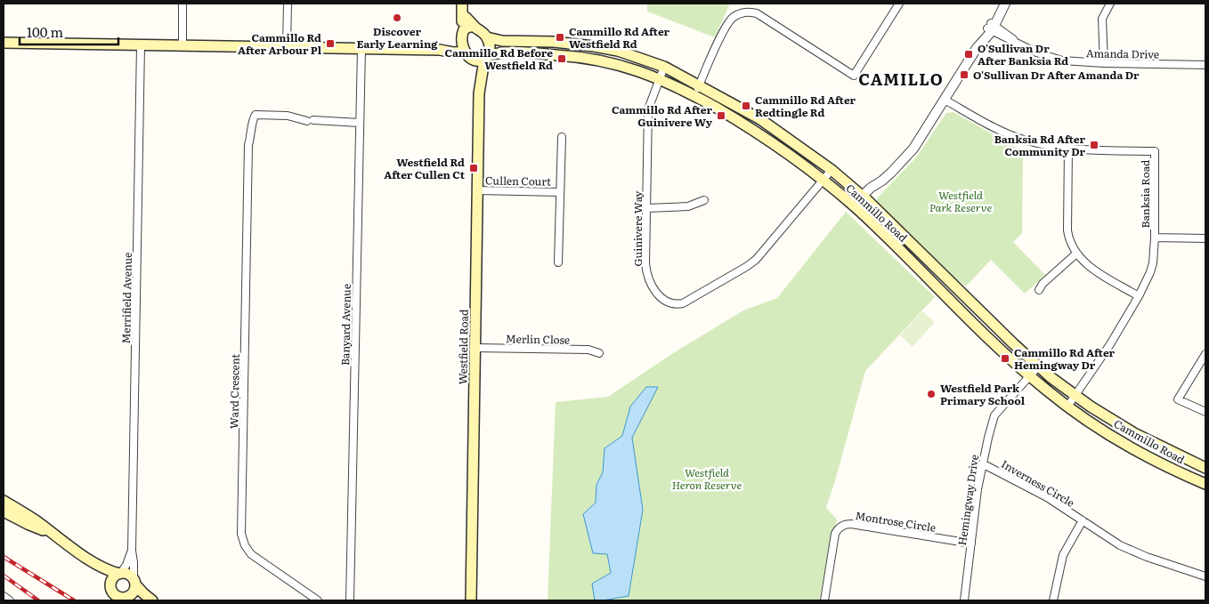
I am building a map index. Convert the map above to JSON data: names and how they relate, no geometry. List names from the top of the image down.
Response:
{
  "streets": {
    "main road": ["Cammillo Road", "Westfield Road"],
    "street": [
      "Amanda Drive",
      "Cullen Court",
      "Banksia Road",
      "Guinivere Way",
      "Merrifield Avenue",
      "Banyard Avenue",
      "Merlin Close",
      "Ward Crescent",
      "Inverness Circle",
      "Hemingway Drive",
      "Montrose Circle"
    ]
  },
  "crossings": [
    ["Cullen Court", "Westfield Road"],
    ["Banksia Road", "Cammillo Road"],
    ["Cammillo Road", "Guinivere Way"],
    ["Cammillo Road", "Westfield Road"],
    ["Cammillo Road", "Hemingway Drive"],
    ["Banyard Avenue", "Ward Crescent"],
    ["Merlin Close", "Westfield Road"],
    ["Inverness Circle", "Hemingway Drive"],
    ["Hemingway Drive", "Montrose Circle"]
  ],
  "districts": ["CAMILLO"],
  "parks": ["Westfield Park Reserve", "Westfield Heron Reserve"],
  "places": {
    "other": ["Discover Early Learning", "Westfield Park Primary School"],
    "transit": [
      "Cammillo Rd After Westfield Rd",
      "Cammillo Rd After Arbour Pl",
      "O'Sullivan Dr After Banksia Rd",
      "Cammillo Rd Before Westfield Rd",
      "O'Sullivan Dr After Amanda Dr",
      "Cammillo Rd After Redtingle Rd",
      "Cammillo Rd After Guinivere Wy",
      "Banksia Rd After Community Dr",
      "Westfield Rd After Cullen Ct",
      "Cammillo Rd After Hemingway Dr"
    ]
  },
  "scale_bar": "100 m"
}
